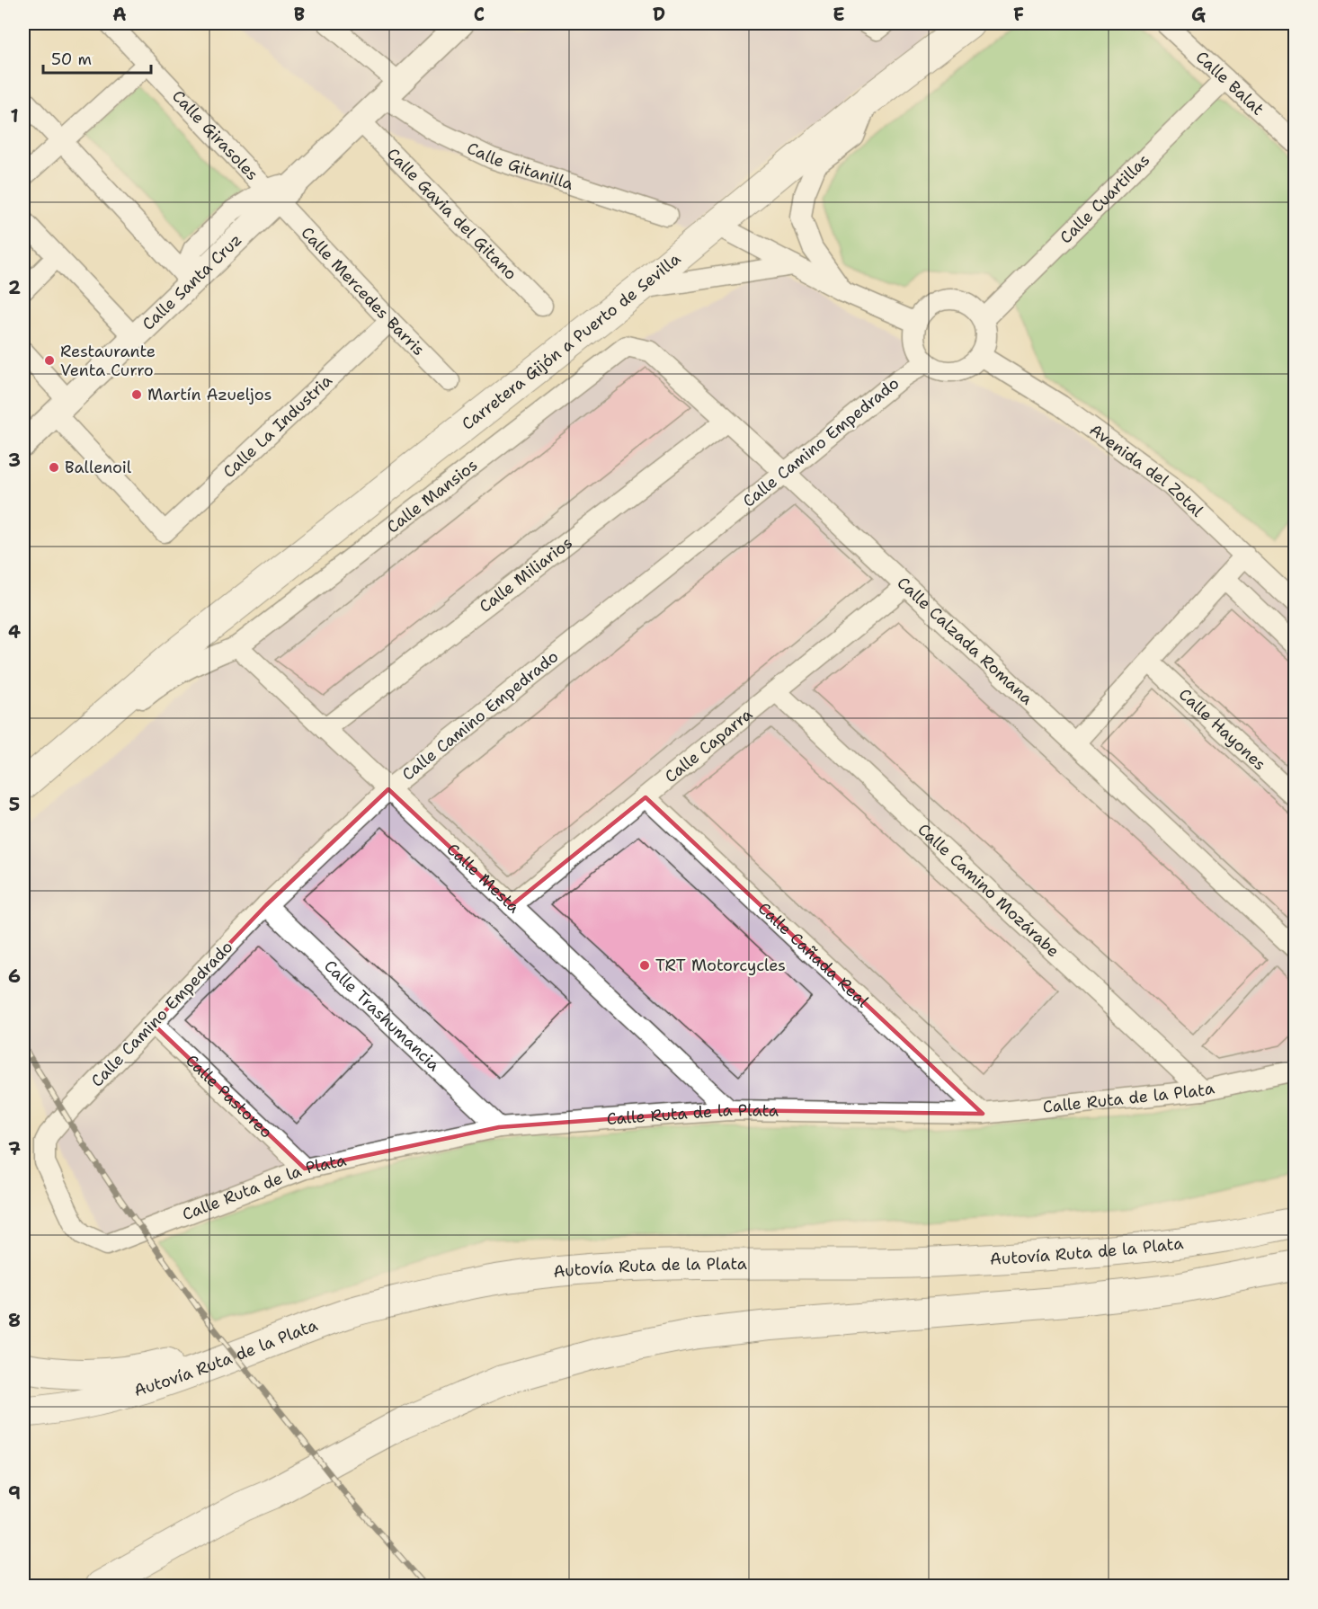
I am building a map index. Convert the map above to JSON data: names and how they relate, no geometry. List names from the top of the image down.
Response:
{
  "streets": {
    "highway": ["Carretera Gijón a Puerto de Sevilla", "Autovía Ruta de la Plata"],
    "main road": ["Calle Santa Cruz"],
    "street": [
      "Calle Balat",
      "Calle Girasoles",
      "Calle Gitanilla",
      "Calle Cuartillas",
      "Calle Gavia del Gitano",
      "Calle Mercedes Barris",
      "Calle La Industria",
      "Calle Camino Empedrado",
      "Avenida del Zotal",
      "Calle Mansios",
      "Calle Miliarios",
      "Calle Calzada Romana",
      "Calle Hayones",
      "Calle Caparra",
      "Calle Mesta",
      "Calle Camino Mozárabe",
      "Calle Cañada Real",
      "Calle Trashumancia",
      "Calle Pastoreo",
      "Calle Ruta de la Plata"
    ]
  },
  "crossings": [
    ["Calle Balat", "Calle Cuartillas"],
    ["Calle Girasoles", "Calle Santa Cruz"],
    ["Calle Girasoles", "Calle Mercedes Barris"],
    ["Calle Gitanilla", "Calle Santa Cruz"],
    ["Calle Cuartillas", "Calle Camino Empedrado"],
    ["Calle Cuartillas", "Avenida del Zotal"],
    ["Calle Gavia del Gitano", "Calle Santa Cruz"],
    ["Calle Santa Cruz", "Calle Mercedes Barris"],
    ["Calle Santa Cruz", "Calle La Industria"],
    ["Calle Mercedes Barris", "Calle La Industria"],
    ["Carretera Gijón a Puerto de Sevilla", "Calle Mansios"],
    ["Calle Camino Empedrado", "Avenida del Zotal"],
    ["Calle Camino Empedrado", "Calle Calzada Romana"],
    ["Calle Camino Empedrado", "Calle Mesta"],
    ["Calle Camino Empedrado", "Calle Trashumancia"],
    ["Calle Camino Empedrado", "Calle Pastoreo"],
    ["Calle Camino Empedrado", "Calle Ruta de la Plata"],
    ["Calle Mansios", "Calle Calzada Romana"],
    ["Calle Mansios", "Calle Mesta"],
    ["Calle Miliarios", "Calle Calzada Romana"],
    ["Calle Miliarios", "Calle Mesta"],
    ["Calle Calzada Romana", "Calle Caparra"],
    ["Calle Caparra", "Calle Mesta"],
    ["Calle Caparra", "Calle Camino Mozárabe"],
    ["Calle Caparra", "Calle Cañada Real"],
    ["Calle Mesta", "Calle Ruta de la Plata"],
    ["Calle Camino Mozárabe", "Calle Ruta de la Plata"],
    ["Calle Cañada Real", "Calle Ruta de la Plata"],
    ["Calle Trashumancia", "Calle Ruta de la Plata"],
    ["Calle Pastoreo", "Calle Ruta de la Plata"]
  ],
  "places": [
    "Restaurante Venta Curro",
    "Martín Azueljos",
    "Ballenoil",
    "TRT Motorcycles"
  ],
  "scale_bar": "50 m",
  "grid": {
    "columns": [
      "A",
      "B",
      "C",
      "D",
      "E",
      "F",
      "G"
    ],
    "rows": [
      "1",
      "2",
      "3",
      "4",
      "5",
      "6",
      "7",
      "8",
      "9"
    ]
  }
}
